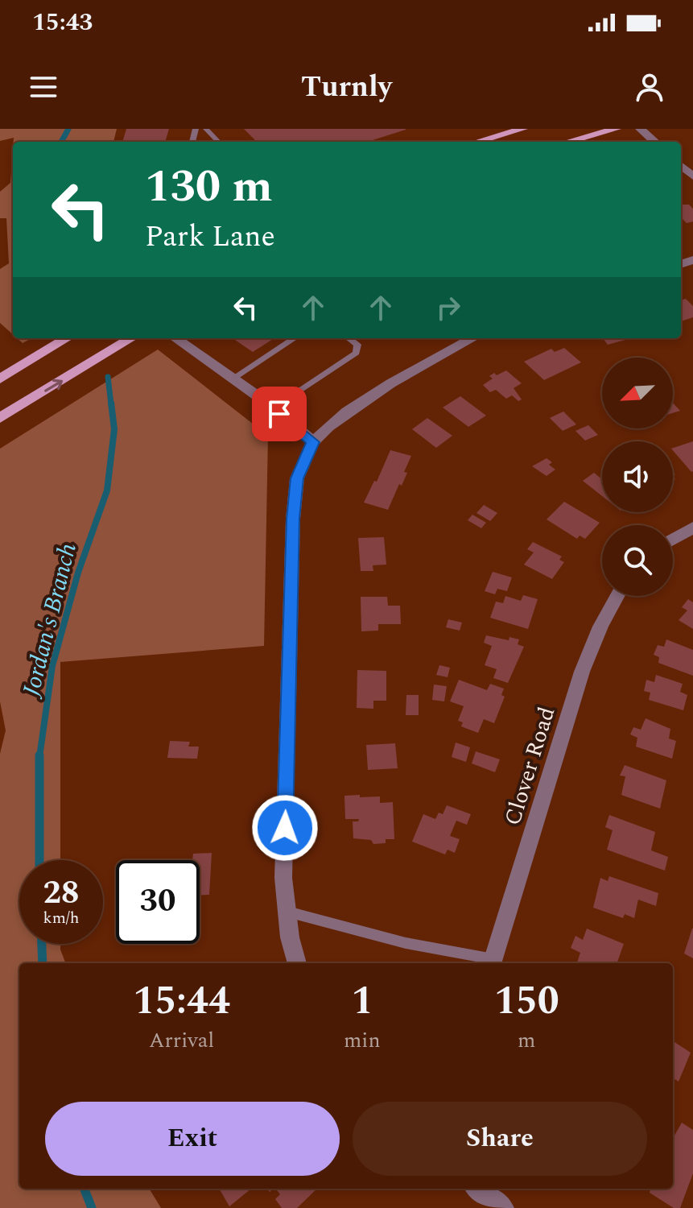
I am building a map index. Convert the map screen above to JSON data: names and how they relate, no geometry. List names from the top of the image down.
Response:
{
  "streets": {
    "street": ["Clover Road"]
  },
  "water": ["Jordan's Branch"],
  "north": "bottom left",
  "page": {
    "status": "15:43",
    "header": "Turnly",
    "turn": ["130 m", "Park Lane"],
    "speed": "28 km/h",
    "limit": "30",
    "eta": [
      "15:44",
      "Arrival",
      "1",
      "min",
      "150",
      "m"
    ],
    "buttons": ["Exit", "Share"]
  }
}
